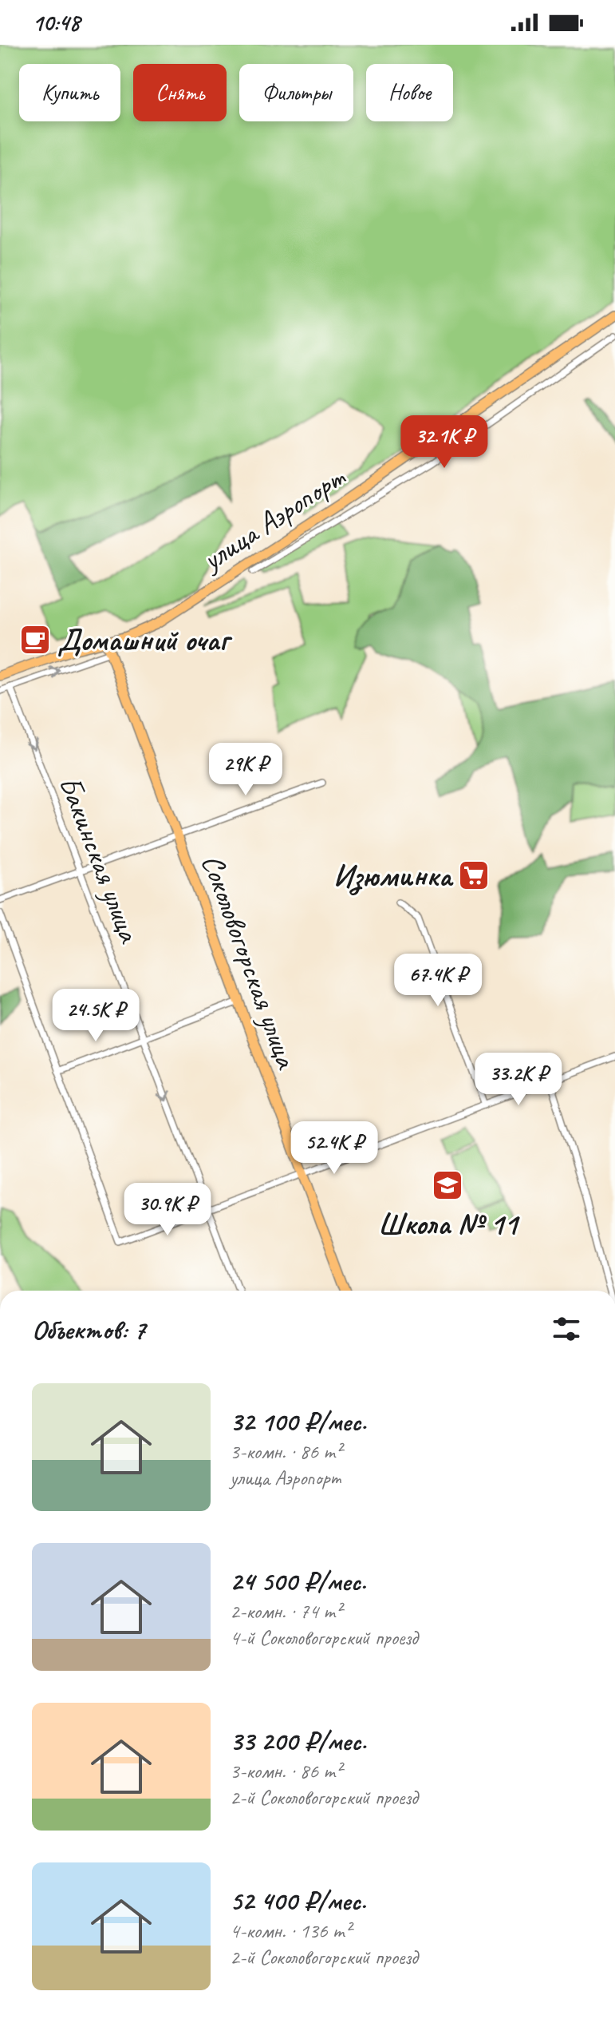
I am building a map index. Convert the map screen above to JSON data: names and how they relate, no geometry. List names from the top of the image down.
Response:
{
  "streets": {
    "main road": ["улица Аэропорт", "Соколовогорская улица"],
    "street": ["Бакинская улица"]
  },
  "crossings": [
    ["улица Аэропорт", "Соколовогорская улица"]
  ],
  "one_way": ["Бакинская улица"],
  "places": {
    "cafe": ["Домашний очаг"],
    "supermarket": ["Изюминка"],
    "school or university": ["Школа № 11"]
  },
  "page": {
    "status": "10:48",
    "chip": [
      "Купить",
      "Снять",
      "Фильтры",
      "Новое"
    ],
    "price": [
      "32.1K ₽",
      "29K ₽",
      "67.4K ₽",
      "24.5K ₽",
      "33.2K ₽",
      "52.4K ₽",
      "30.9K ₽"
    ],
    "heading": "Объектов: 7",
    "list": [
      {
        "name": "32 100 ₽/мес.",
        "note": "3-комн. · 86 m² · улица Аэропорт"
      },
      {
        "name": "24 500 ₽/мес.",
        "note": "2-комн. · 74 m² · 4-й Соколовогорский проезд"
      },
      {
        "name": "33 200 ₽/мес.",
        "note": "3-комн. · 86 m² · 2-й Соколовогорский проезд"
      },
      {
        "name": "52 400 ₽/мес.",
        "note": "4-комн. · 136 m² · 2-й Соколовогорский проезд"
      }
    ]
  }
}
